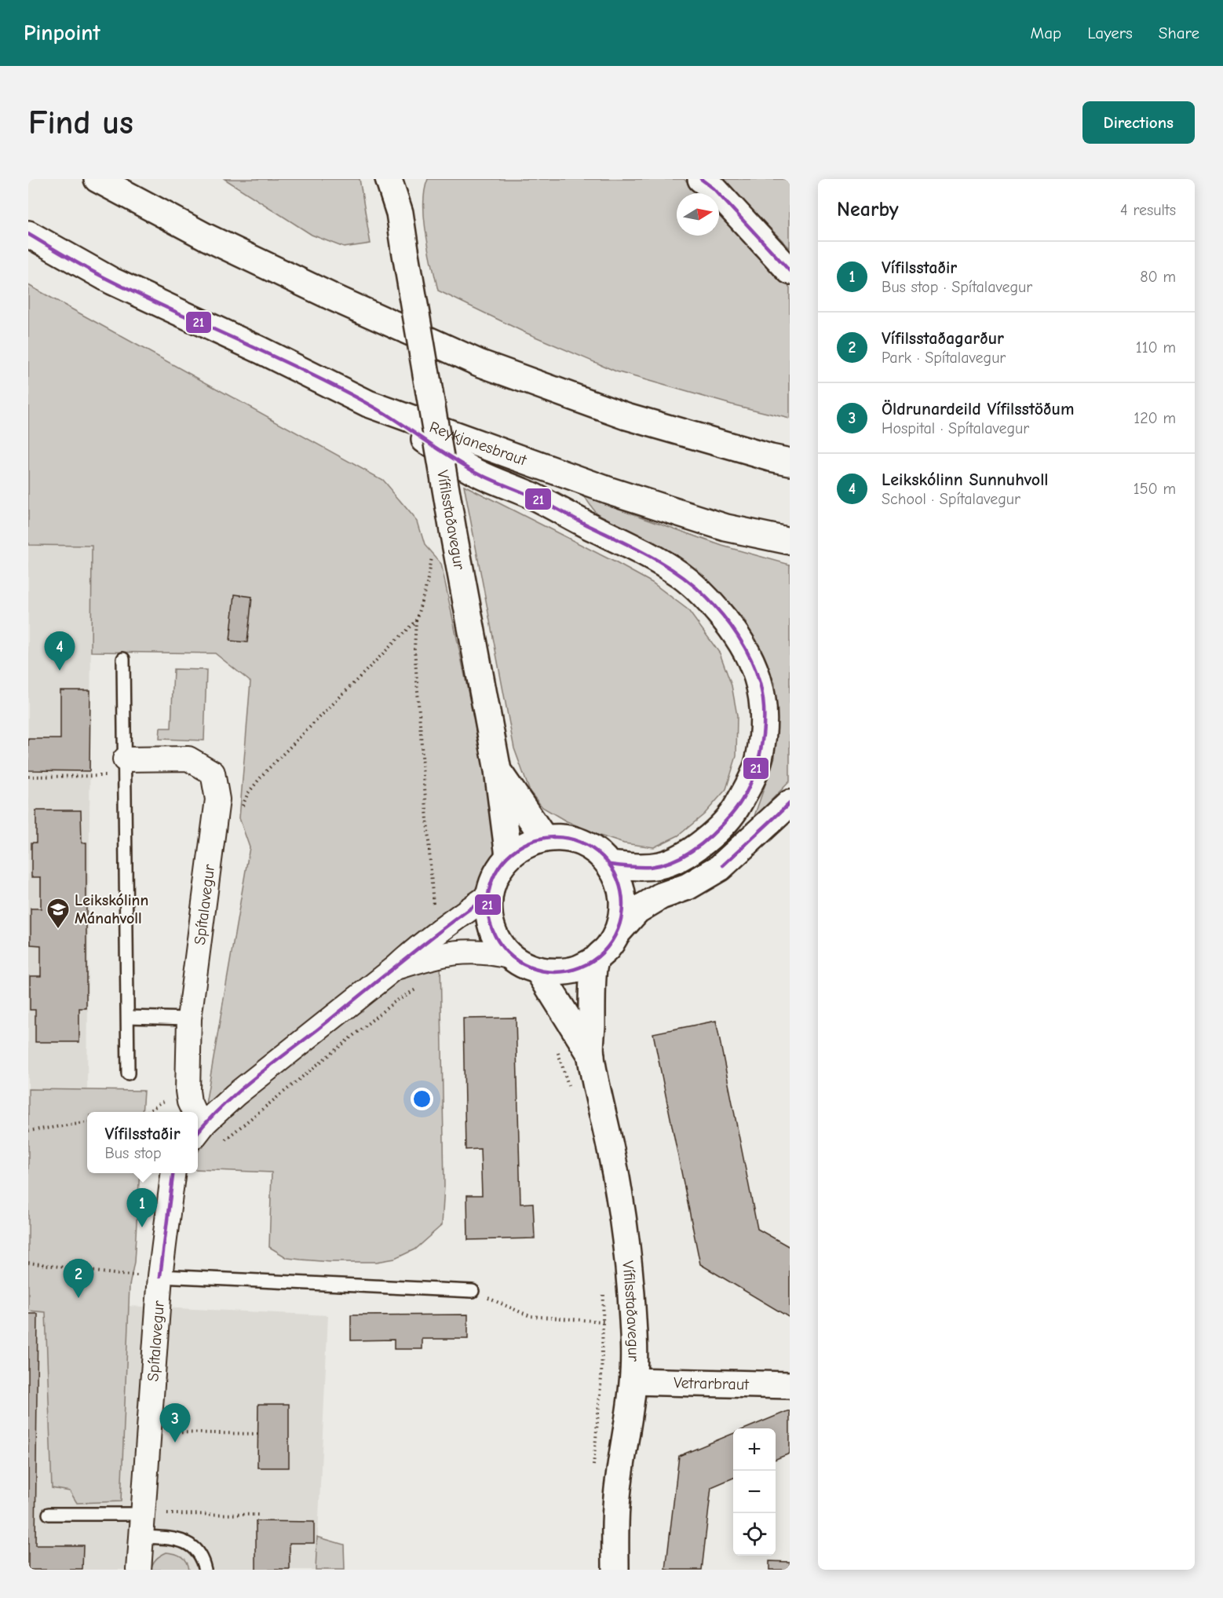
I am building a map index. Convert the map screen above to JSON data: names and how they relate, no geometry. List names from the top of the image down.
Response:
{
  "streets": {
    "main road": ["Reykjanesbraut", "Vífilsstaðavegur", "Vetrarbraut"],
    "street": ["Spítalavegur"]
  },
  "crossings": [
    ["Vífilsstaðavegur", "Spítalavegur"],
    ["Vífilsstaðavegur", "Vetrarbraut"]
  ],
  "places": {
    "school or university": ["Leikskólinn Mánahvoll"]
  },
  "lines": ["transit line 21"],
  "north": "right",
  "page": {
    "header": "Pinpoint",
    "nav": ["Map", "Layers", "Share"],
    "buttons": "Directions",
    "title": "Find us",
    "heading": ["Nearby", "4 results"],
    "list": [
      {
        "mark": "1",
        "name": "Vífilsstaðir",
        "note": "Bus stop · Spítalavegur",
        "value": "80 m"
      },
      {
        "mark": "2",
        "name": "Vífilsstaðagarður",
        "note": "Park · Spítalavegur",
        "value": "110 m"
      },
      {
        "mark": "3",
        "name": "Öldrunardeild Vífilsstöðum",
        "note": "Hospital · Spítalavegur",
        "value": "120 m"
      },
      {
        "mark": "4",
        "name": "Leikskólinn Sunnuhvoll",
        "note": "School · Spítalavegur",
        "value": "150 m"
      }
    ],
    "pins": [
      "4",
      "1",
      "2",
      "3"
    ],
    "popup": ["Vífilsstaðir", "Bus stop"],
    "map_buttons": ["+", "−"]
  }
}
